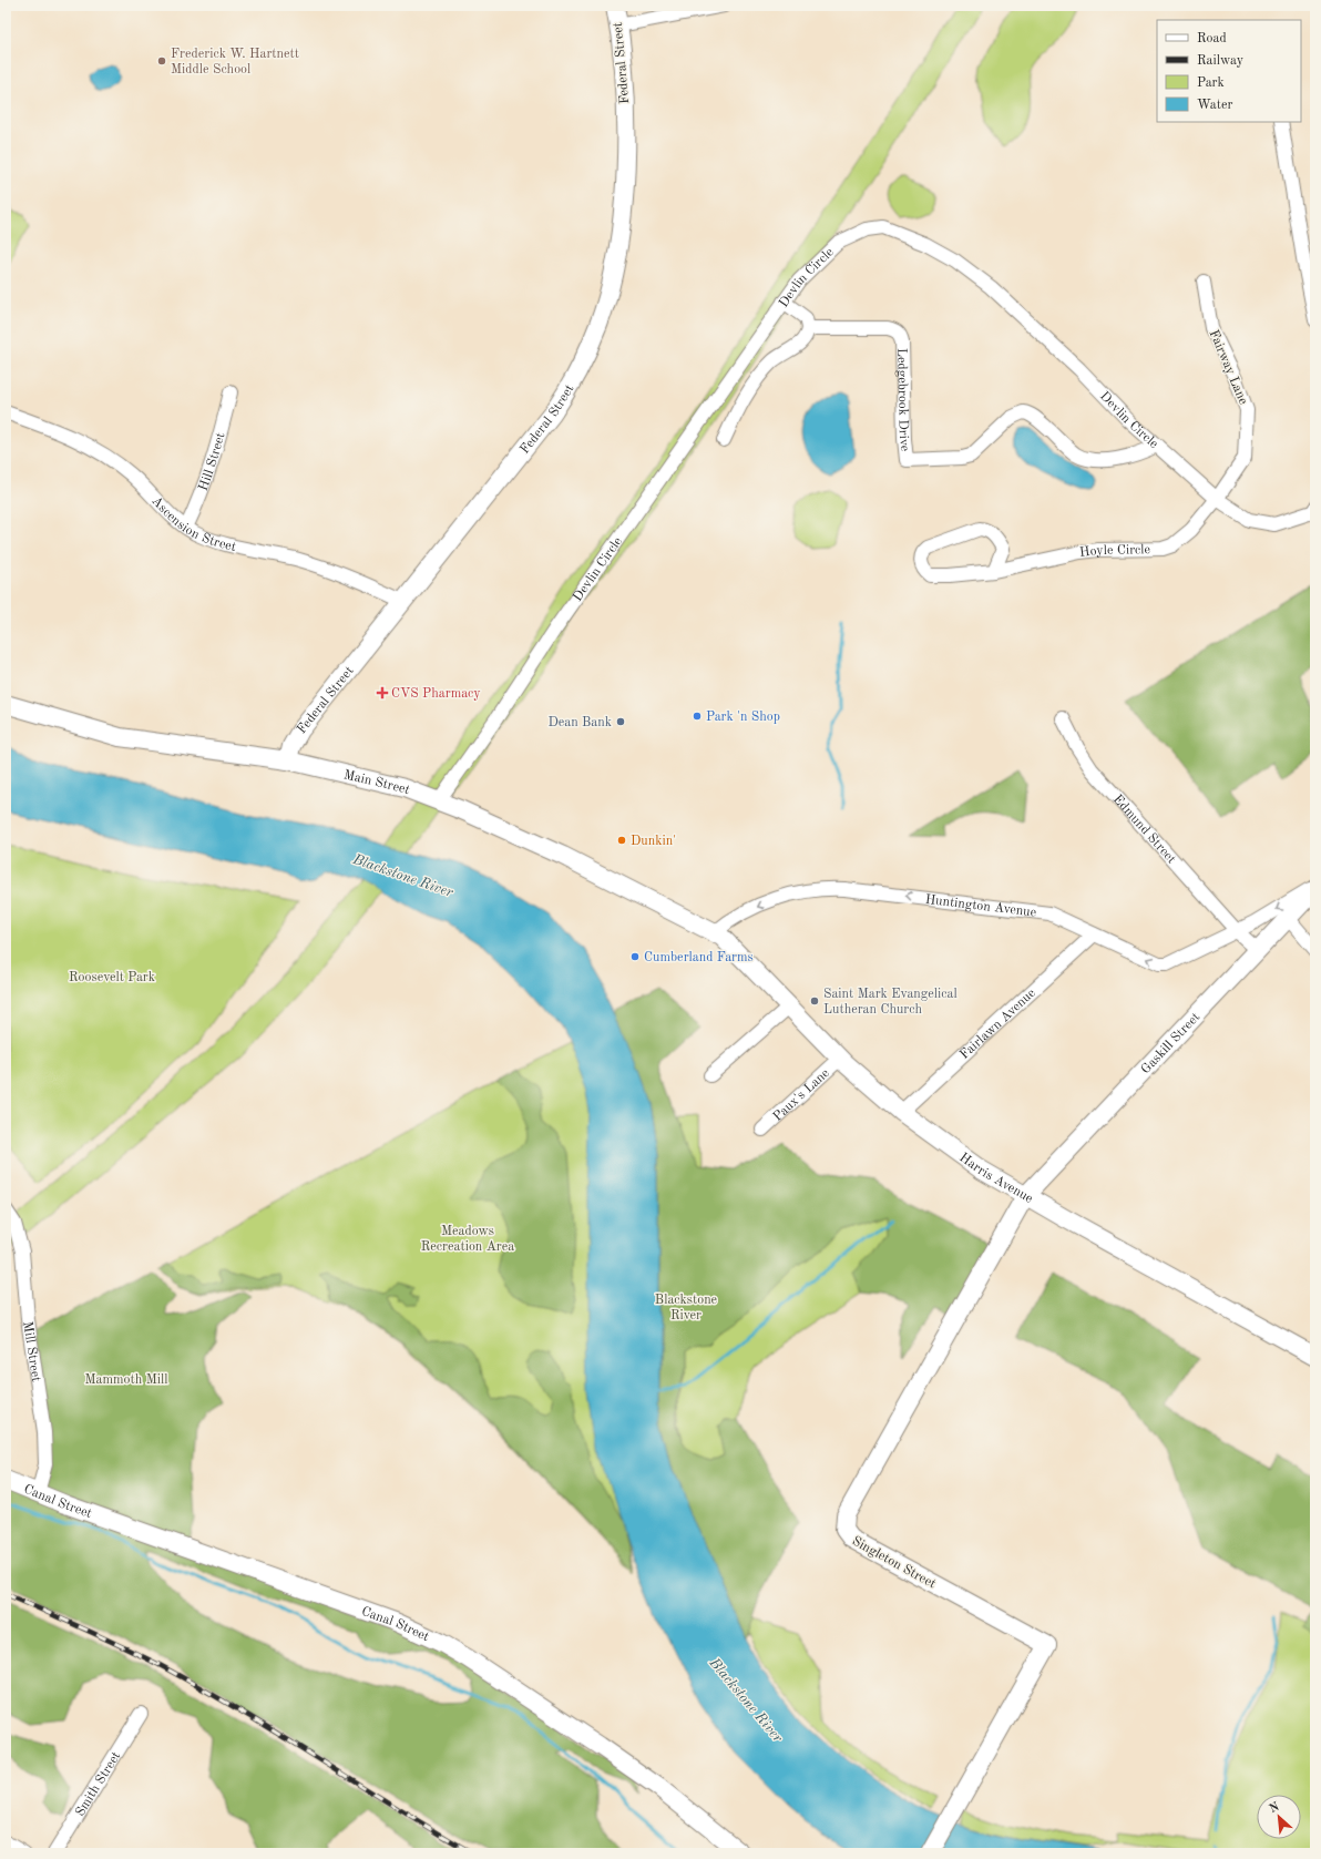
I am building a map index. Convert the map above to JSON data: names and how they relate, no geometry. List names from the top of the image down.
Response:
{
  "streets": {
    "street": [
      "Federal Street",
      "Devlin Circle",
      "Fairway Lane",
      "Ledgebrook Drive",
      "Hill Street",
      "Ascension Street",
      "Hoyle Circle",
      "Main Street",
      "Edmund Street",
      "Huntington Avenue",
      "Fairlawn Avenue",
      "Gaskill Street",
      "Paux's Lane",
      "Harris Avenue",
      "Mill Street",
      "Canal Street",
      "Singleton Street",
      "Smith Street"
    ]
  },
  "crossings": [
    ["Federal Street", "Ascension Street"],
    ["Federal Street", "Main Street"],
    ["Devlin Circle", "Fairway Lane"],
    ["Devlin Circle", "Ledgebrook Drive"],
    ["Devlin Circle", "Hoyle Circle"],
    ["Devlin Circle", "Main Street"],
    ["Fairway Lane", "Hoyle Circle"],
    ["Hill Street", "Ascension Street"],
    ["Main Street", "Huntington Avenue"],
    ["Main Street", "Harris Avenue"],
    ["Edmund Street", "Huntington Avenue"],
    ["Huntington Avenue", "Fairlawn Avenue"],
    ["Huntington Avenue", "Harris Avenue"],
    ["Fairlawn Avenue", "Harris Avenue"],
    ["Gaskill Street", "Harris Avenue"],
    ["Gaskill Street", "Singleton Street"],
    ["Paux's Lane", "Harris Avenue"],
    ["Harris Avenue", "Singleton Street"],
    ["Mill Street", "Canal Street"]
  ],
  "one_way": ["Huntington Avenue"],
  "water": ["Blackstone River"],
  "parks": [
    "Roosevelt Park",
    "Meadows Recreation Area",
    "Blackstone River",
    "Mammoth Mill"
  ],
  "places": {
    "other": [
      "Frederick W. Hartnett Middle School",
      "Park 'n Shop",
      "Dean Bank",
      "Dunkin'",
      "Cumberland Farms",
      "Saint Mark Evangelical Lutheran Church"
    ],
    "health": ["CVS Pharmacy"]
  },
  "legend": [
    "Road",
    "Railway",
    "Park",
    "Water"
  ],
  "north": "top left"
}
